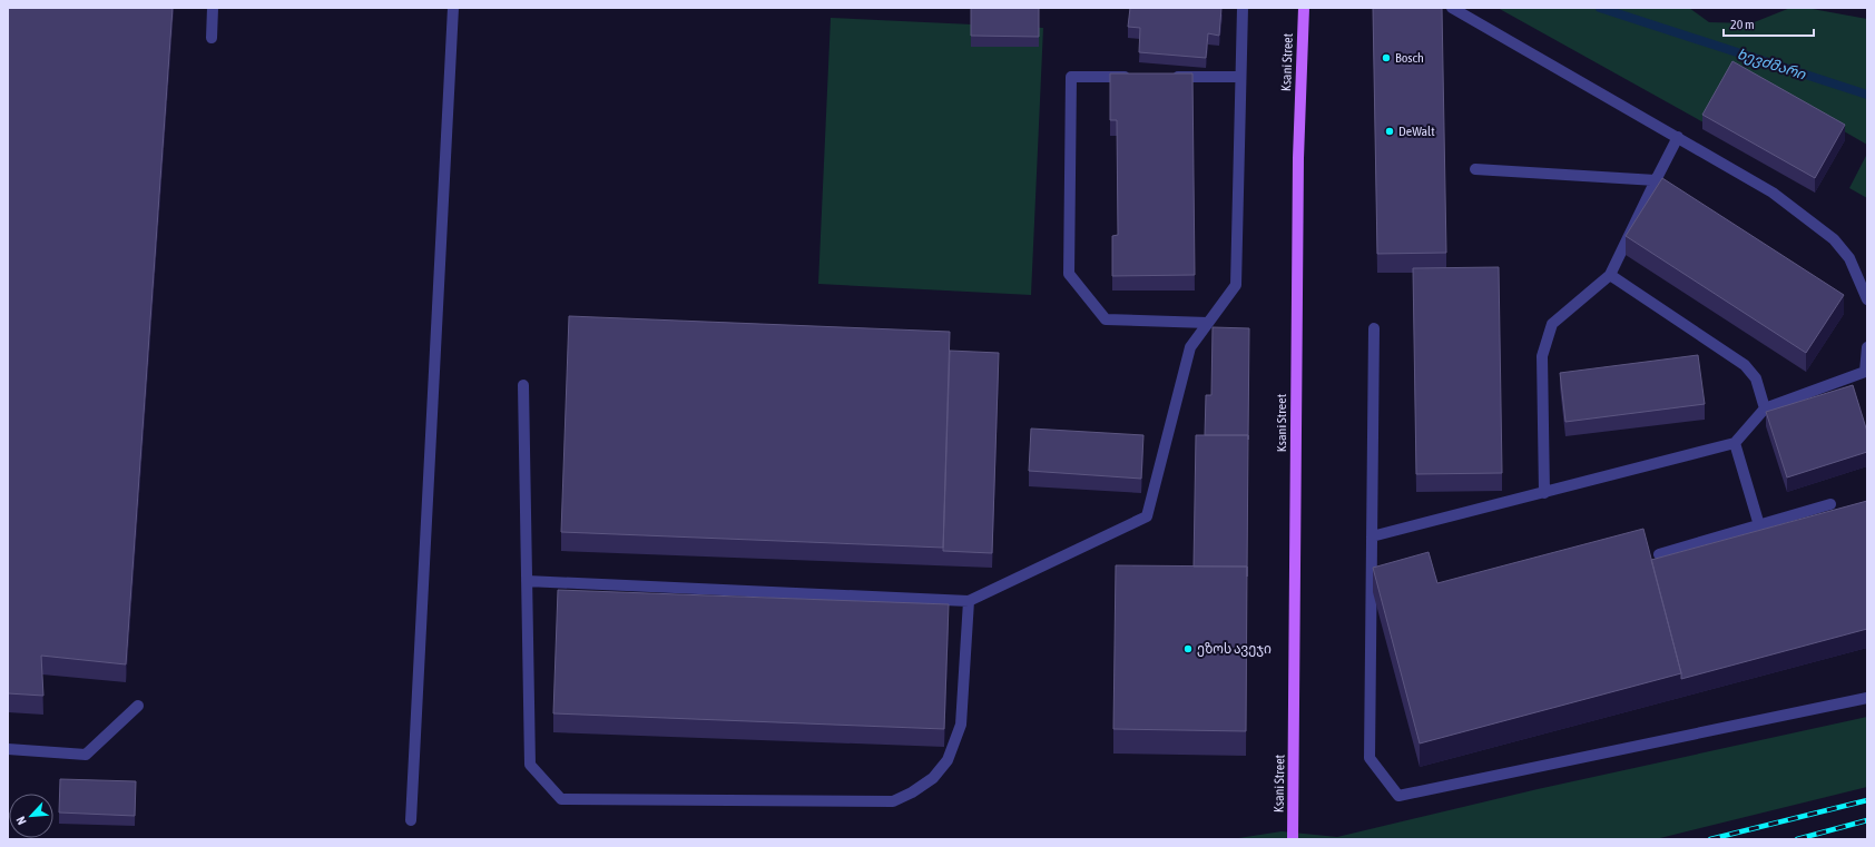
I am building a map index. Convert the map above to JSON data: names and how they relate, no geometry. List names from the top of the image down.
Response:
{
  "streets": {
    "main road": ["Ksani Street"]
  },
  "water": ["ხევძმარი"],
  "places": ["Bosch", "DeWalt", "ეზოს ავეჯი"],
  "scale_bar": "20 m",
  "north": "bottom left"
}
